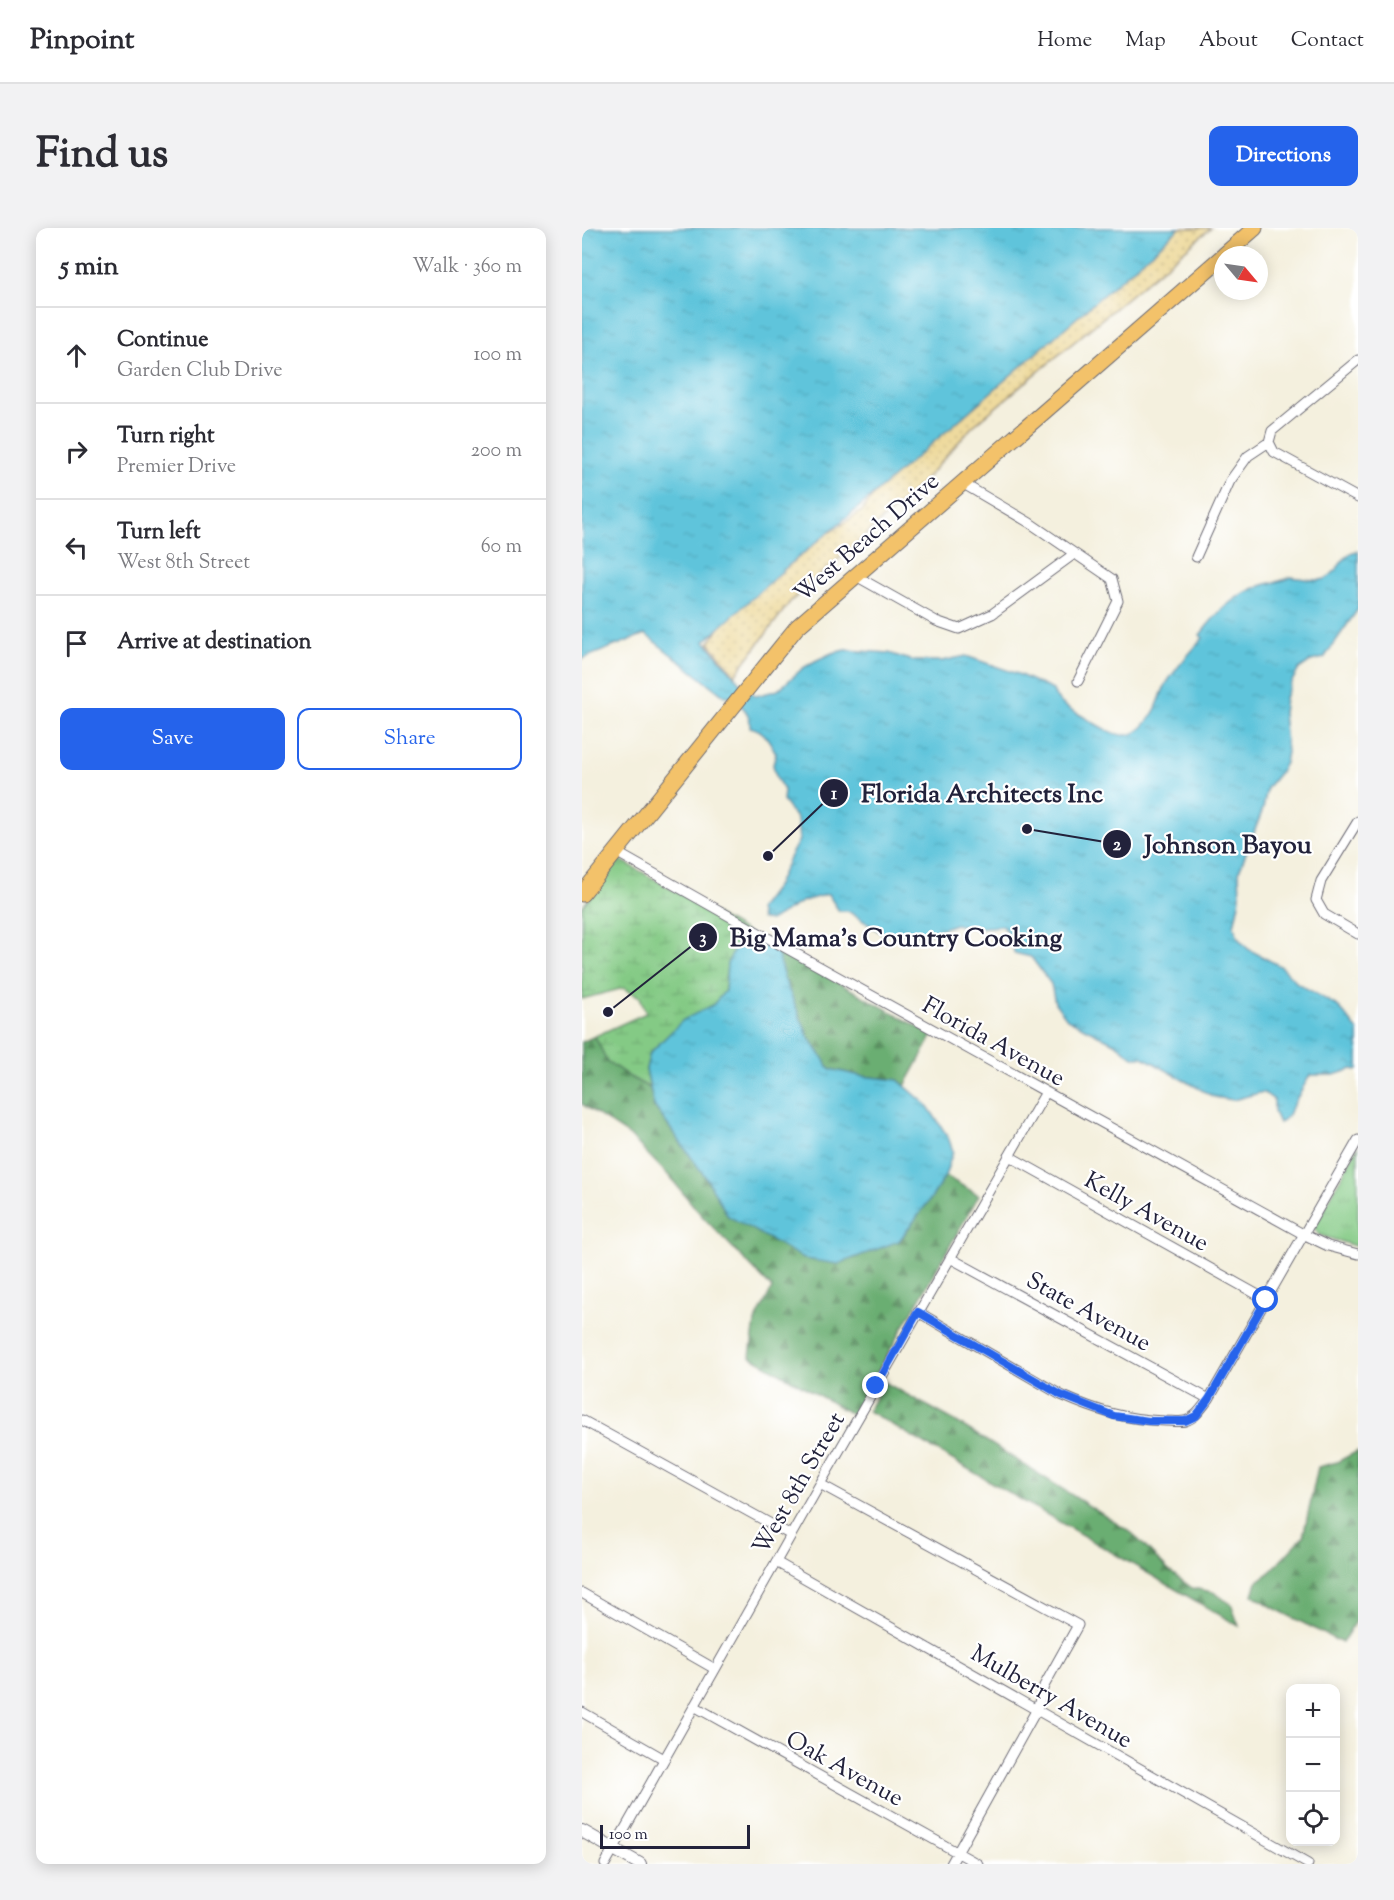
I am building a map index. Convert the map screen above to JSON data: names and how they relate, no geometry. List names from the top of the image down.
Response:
{
  "streets": {
    "main road": ["West Beach Drive"],
    "street": [
      "Florida Avenue",
      "Kelly Avenue",
      "State Avenue",
      "West 8th Street",
      "Mulberry Avenue",
      "Oak Avenue"
    ]
  },
  "crossings": [
    ["West Beach Drive", "Florida Avenue"],
    ["Florida Avenue", "West 8th Street"],
    ["Kelly Avenue", "West 8th Street"],
    ["State Avenue", "West 8th Street"],
    ["West 8th Street", "Mulberry Avenue"],
    ["West 8th Street", "Oak Avenue"]
  ],
  "places": ["Johnson Bayou", "Florida Architects Inc", "Big Mama's Country Cooking"],
  "scale_bar": "100 m",
  "north": "bottom right",
  "page": {
    "header": "Pinpoint",
    "nav": [
      "Home",
      "Map",
      "About",
      "Contact"
    ],
    "title": "Find us",
    "buttons": [
      "Directions",
      ["Save", "Share"]
    ],
    "heading": ["5 min", "Walk · 360 m"],
    "list": [
      ["Continue", "Garden Club Drive", "100 m"],
      ["Turn right", "Premier Drive", "200 m"],
      ["Turn left", "West 8th Street", "60 m"],
      "Arrive at destination"
    ],
    "map_buttons": ["+", "−"],
    "scale": "100 m"
  }
}
